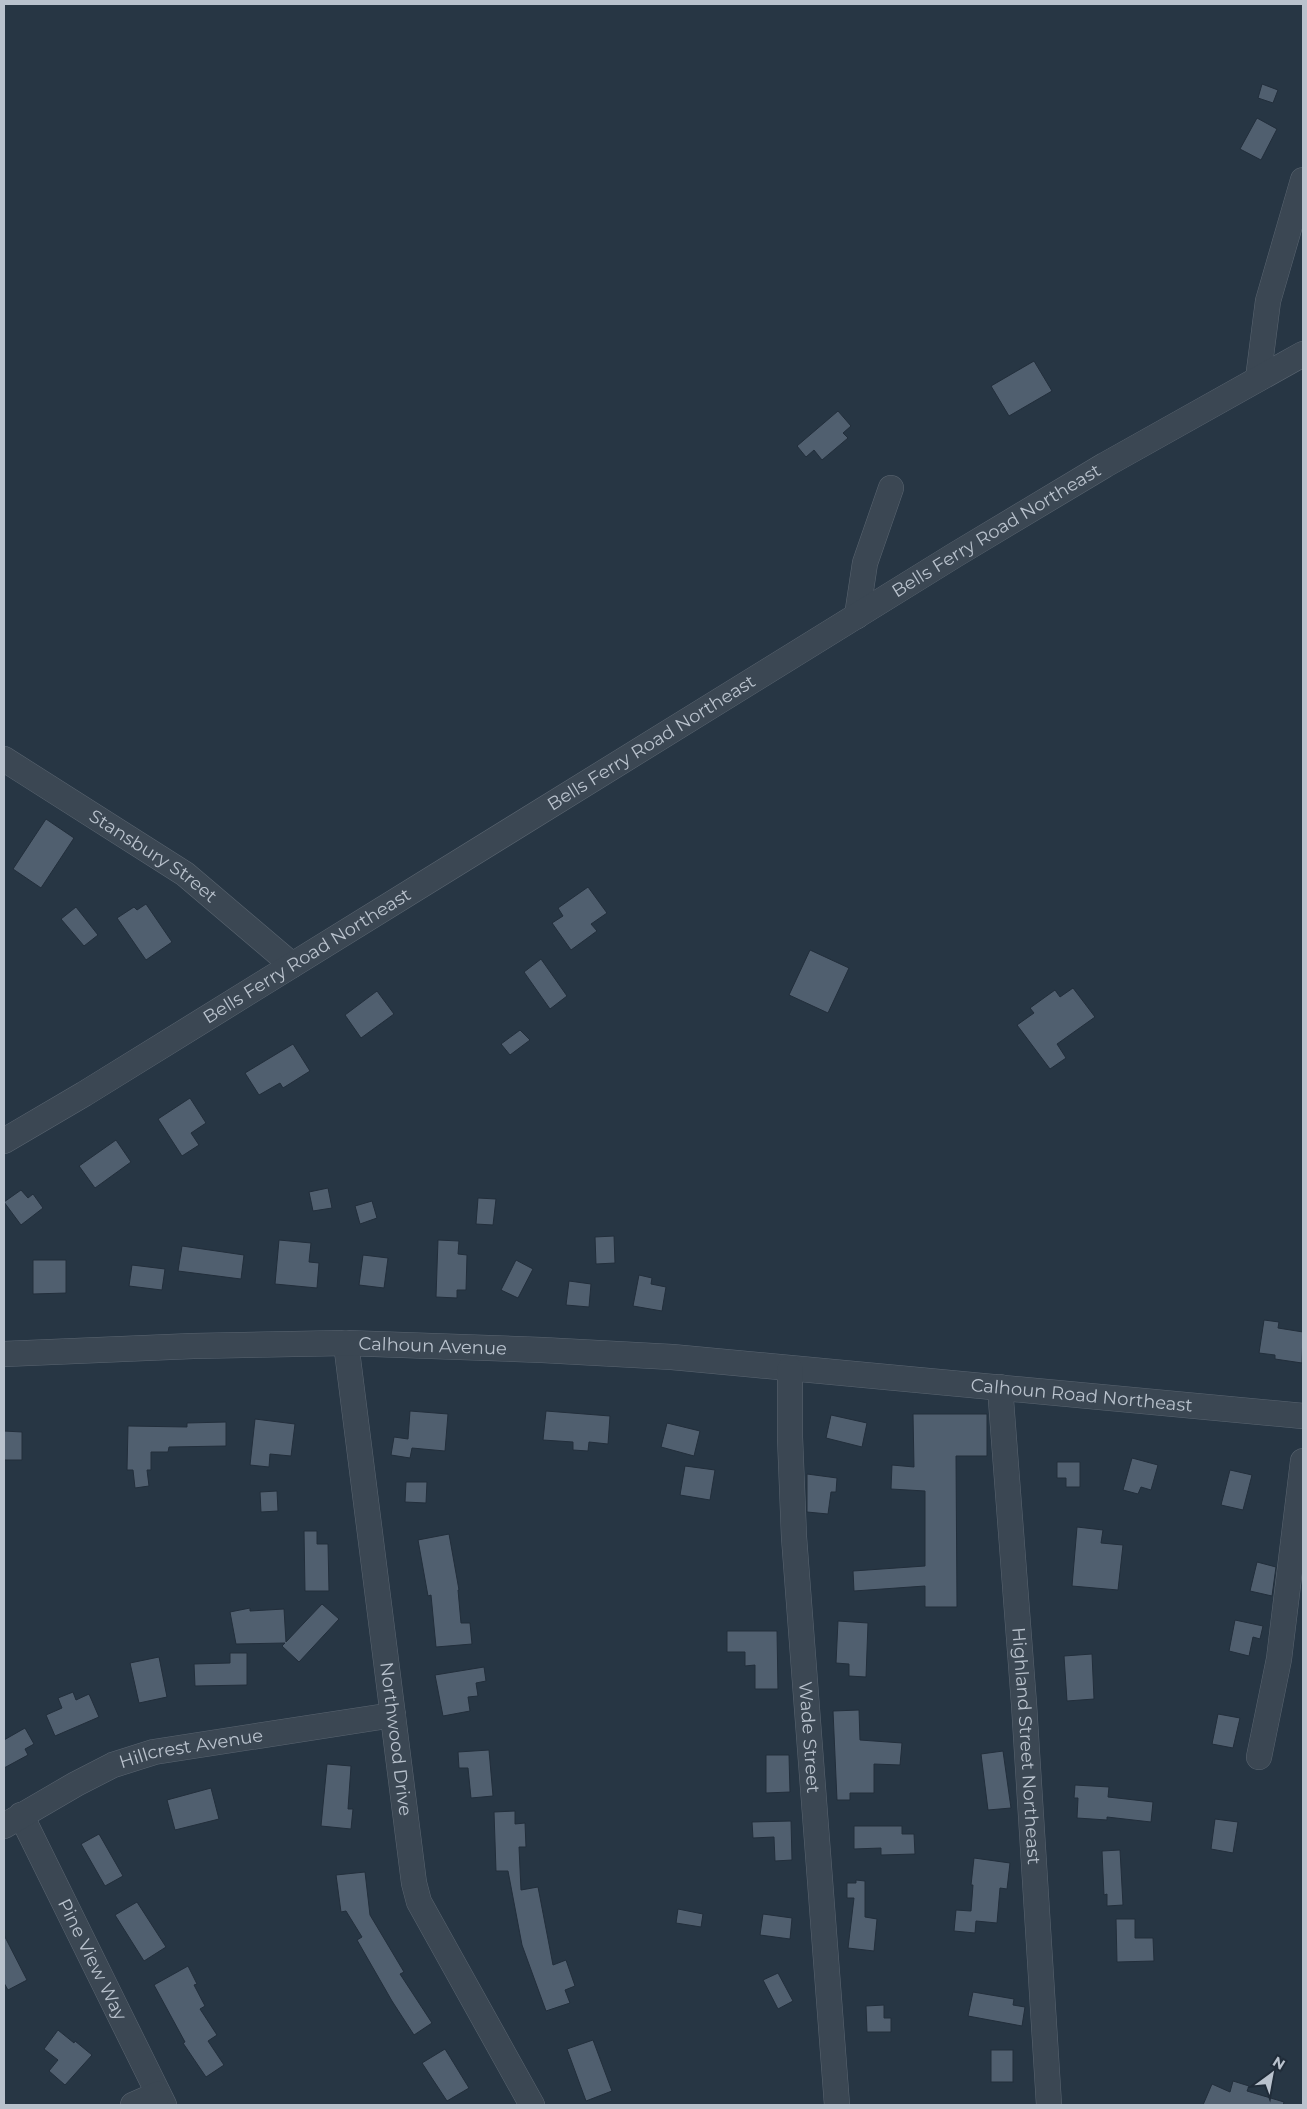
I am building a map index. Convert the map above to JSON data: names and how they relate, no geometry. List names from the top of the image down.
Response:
{
  "streets": {
    "street": [
      "Bells Ferry Road Northeast",
      "Stansbury Street",
      "Calhoun Avenue",
      "Calhoun Road Northeast",
      "Wade Street",
      "Northwood Drive",
      "Highland Street Northeast",
      "Hillcrest Avenue",
      "Pine View Way"
    ]
  },
  "crossings": [
    ["Bells Ferry Road Northeast", "Stansbury Street"],
    ["Calhoun Avenue", "Calhoun Road Northeast"],
    ["Calhoun Avenue", "Wade Street"],
    ["Calhoun Avenue", "Northwood Drive"],
    ["Calhoun Road Northeast", "Highland Street Northeast"],
    ["Northwood Drive", "Hillcrest Avenue"],
    ["Hillcrest Avenue", "Pine View Way"]
  ],
  "north": "top right"
}
